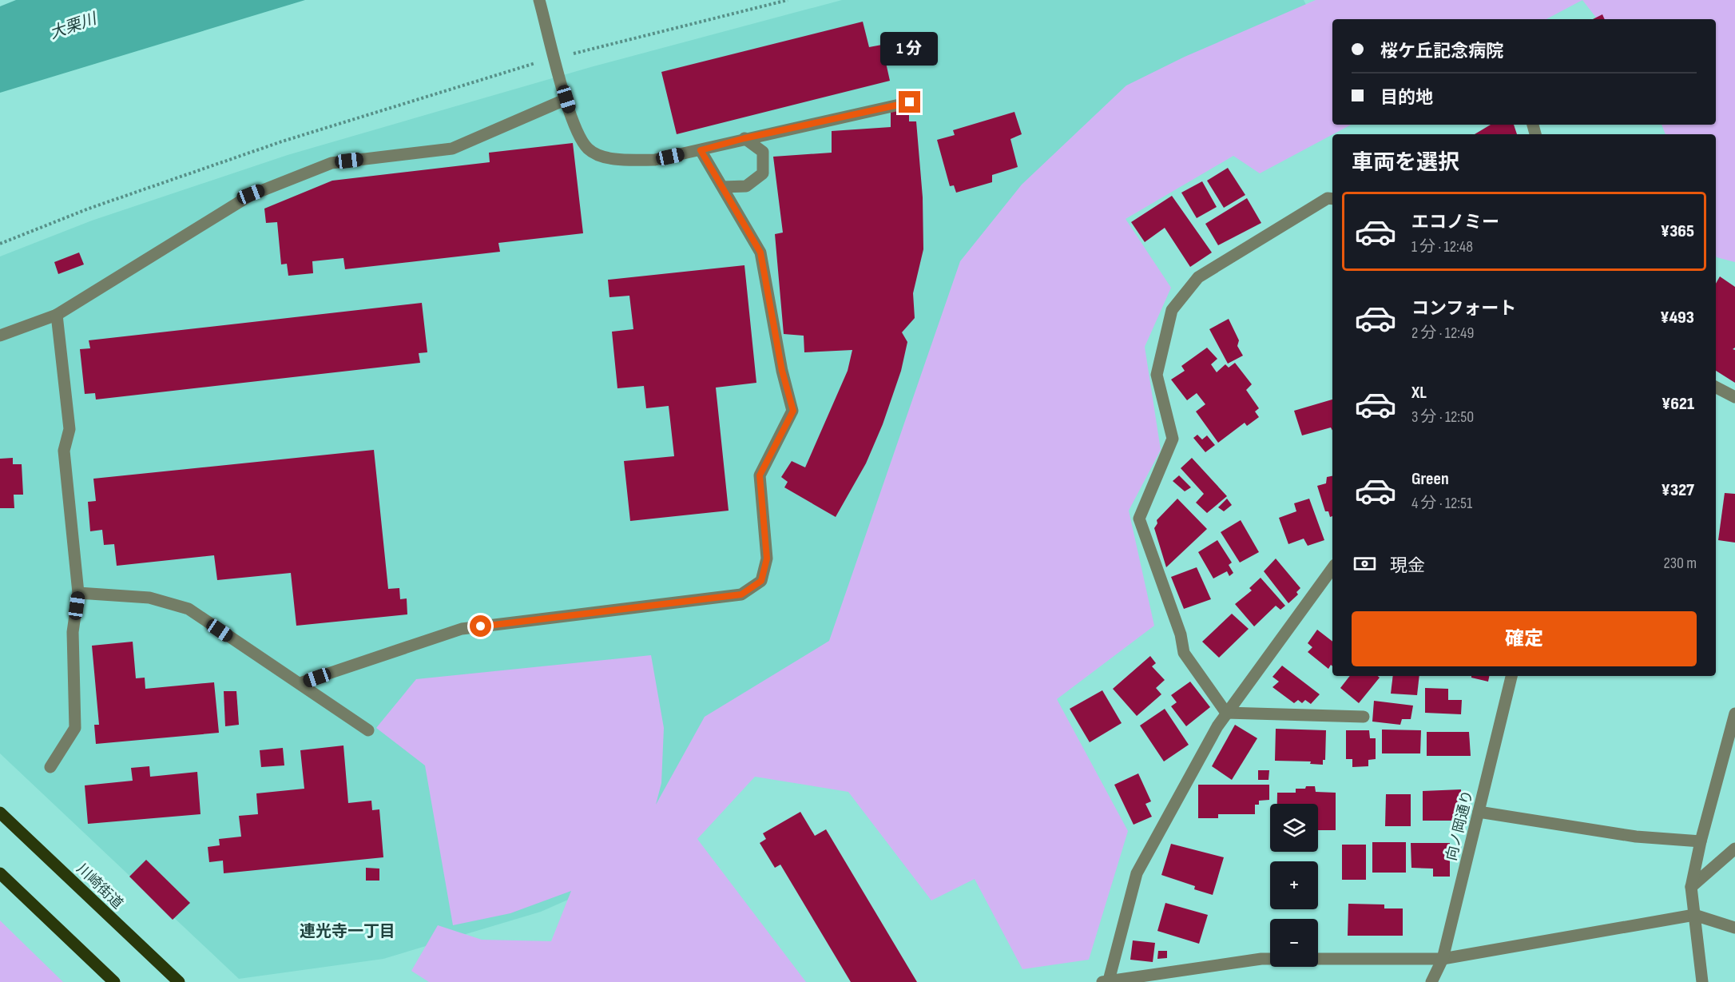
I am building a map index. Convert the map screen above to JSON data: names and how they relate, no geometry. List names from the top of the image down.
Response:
{
  "streets": {
    "main road": ["川崎街道"],
    "street": ["向ノ岡通り"]
  },
  "districts": ["連光寺一丁目"],
  "water": ["大栗川"],
  "page": {
    "banner": ["桜ケ丘記念病院", "目的地"],
    "bubble": "1 分",
    "heading": "車両を選択",
    "list": [
      {
        "name": "エコノミー",
        "note": "1 分 · 12:48",
        "value": "¥365"
      },
      {
        "name": "コンフォート",
        "note": "2 分 · 12:49",
        "value": "¥493"
      },
      {
        "name": "XL",
        "note": "3 分 · 12:50",
        "value": "¥621"
      },
      {
        "name": "Green",
        "note": "4 分 · 12:51",
        "value": "¥327"
      }
    ],
    "pay": ["現金", "230 m"],
    "buttons": "確定",
    "map_buttons": ["+", "−"]
  }
}
